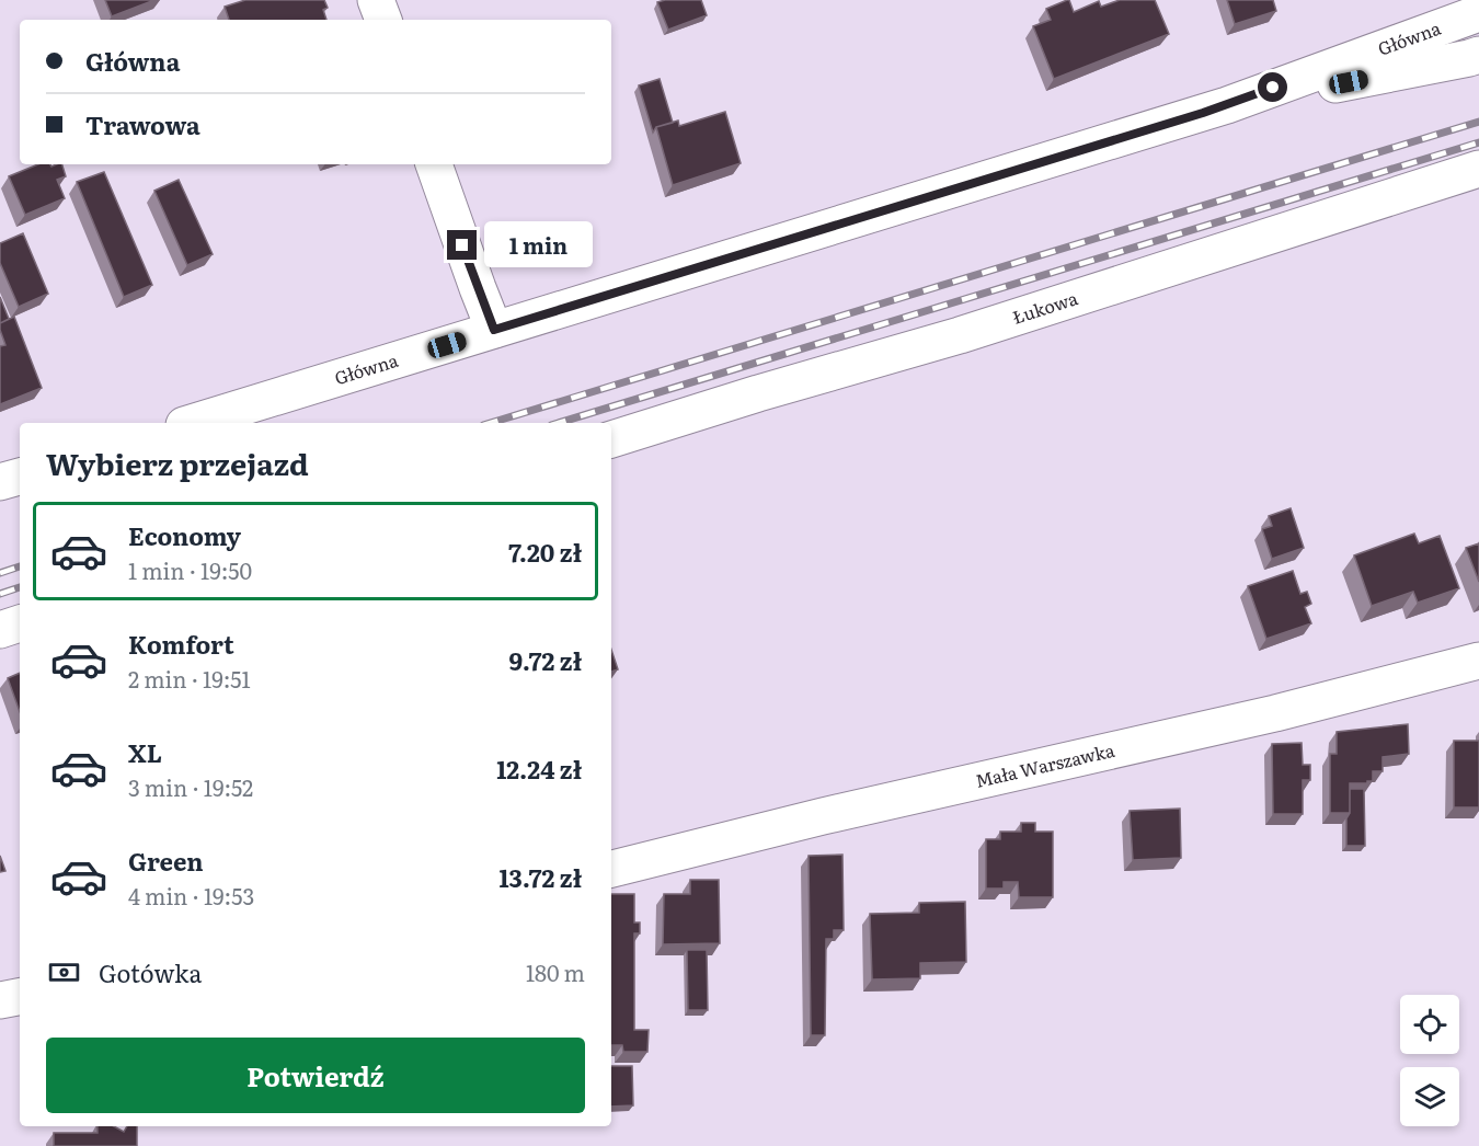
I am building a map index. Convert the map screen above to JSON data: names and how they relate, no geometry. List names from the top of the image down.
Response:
{
  "streets": {
    "street": ["Główna", "Łukowa", "Mała Warszawka"]
  },
  "page": {
    "banner": ["Główna", "Trawowa"],
    "bubble": "1 min",
    "heading": "Wybierz przejazd",
    "list": [
      {
        "name": "Economy",
        "note": "1 min · 19:50",
        "value": "7.20 zł"
      },
      {
        "name": "Komfort",
        "note": "2 min · 19:51",
        "value": "9.72 zł"
      },
      {
        "name": "XL",
        "note": "3 min · 19:52",
        "value": "12.24 zł"
      },
      {
        "name": "Green",
        "note": "4 min · 19:53",
        "value": "13.72 zł"
      }
    ],
    "pay": ["Gotówka", "180 m"],
    "buttons": "Potwierdź"
  }
}
